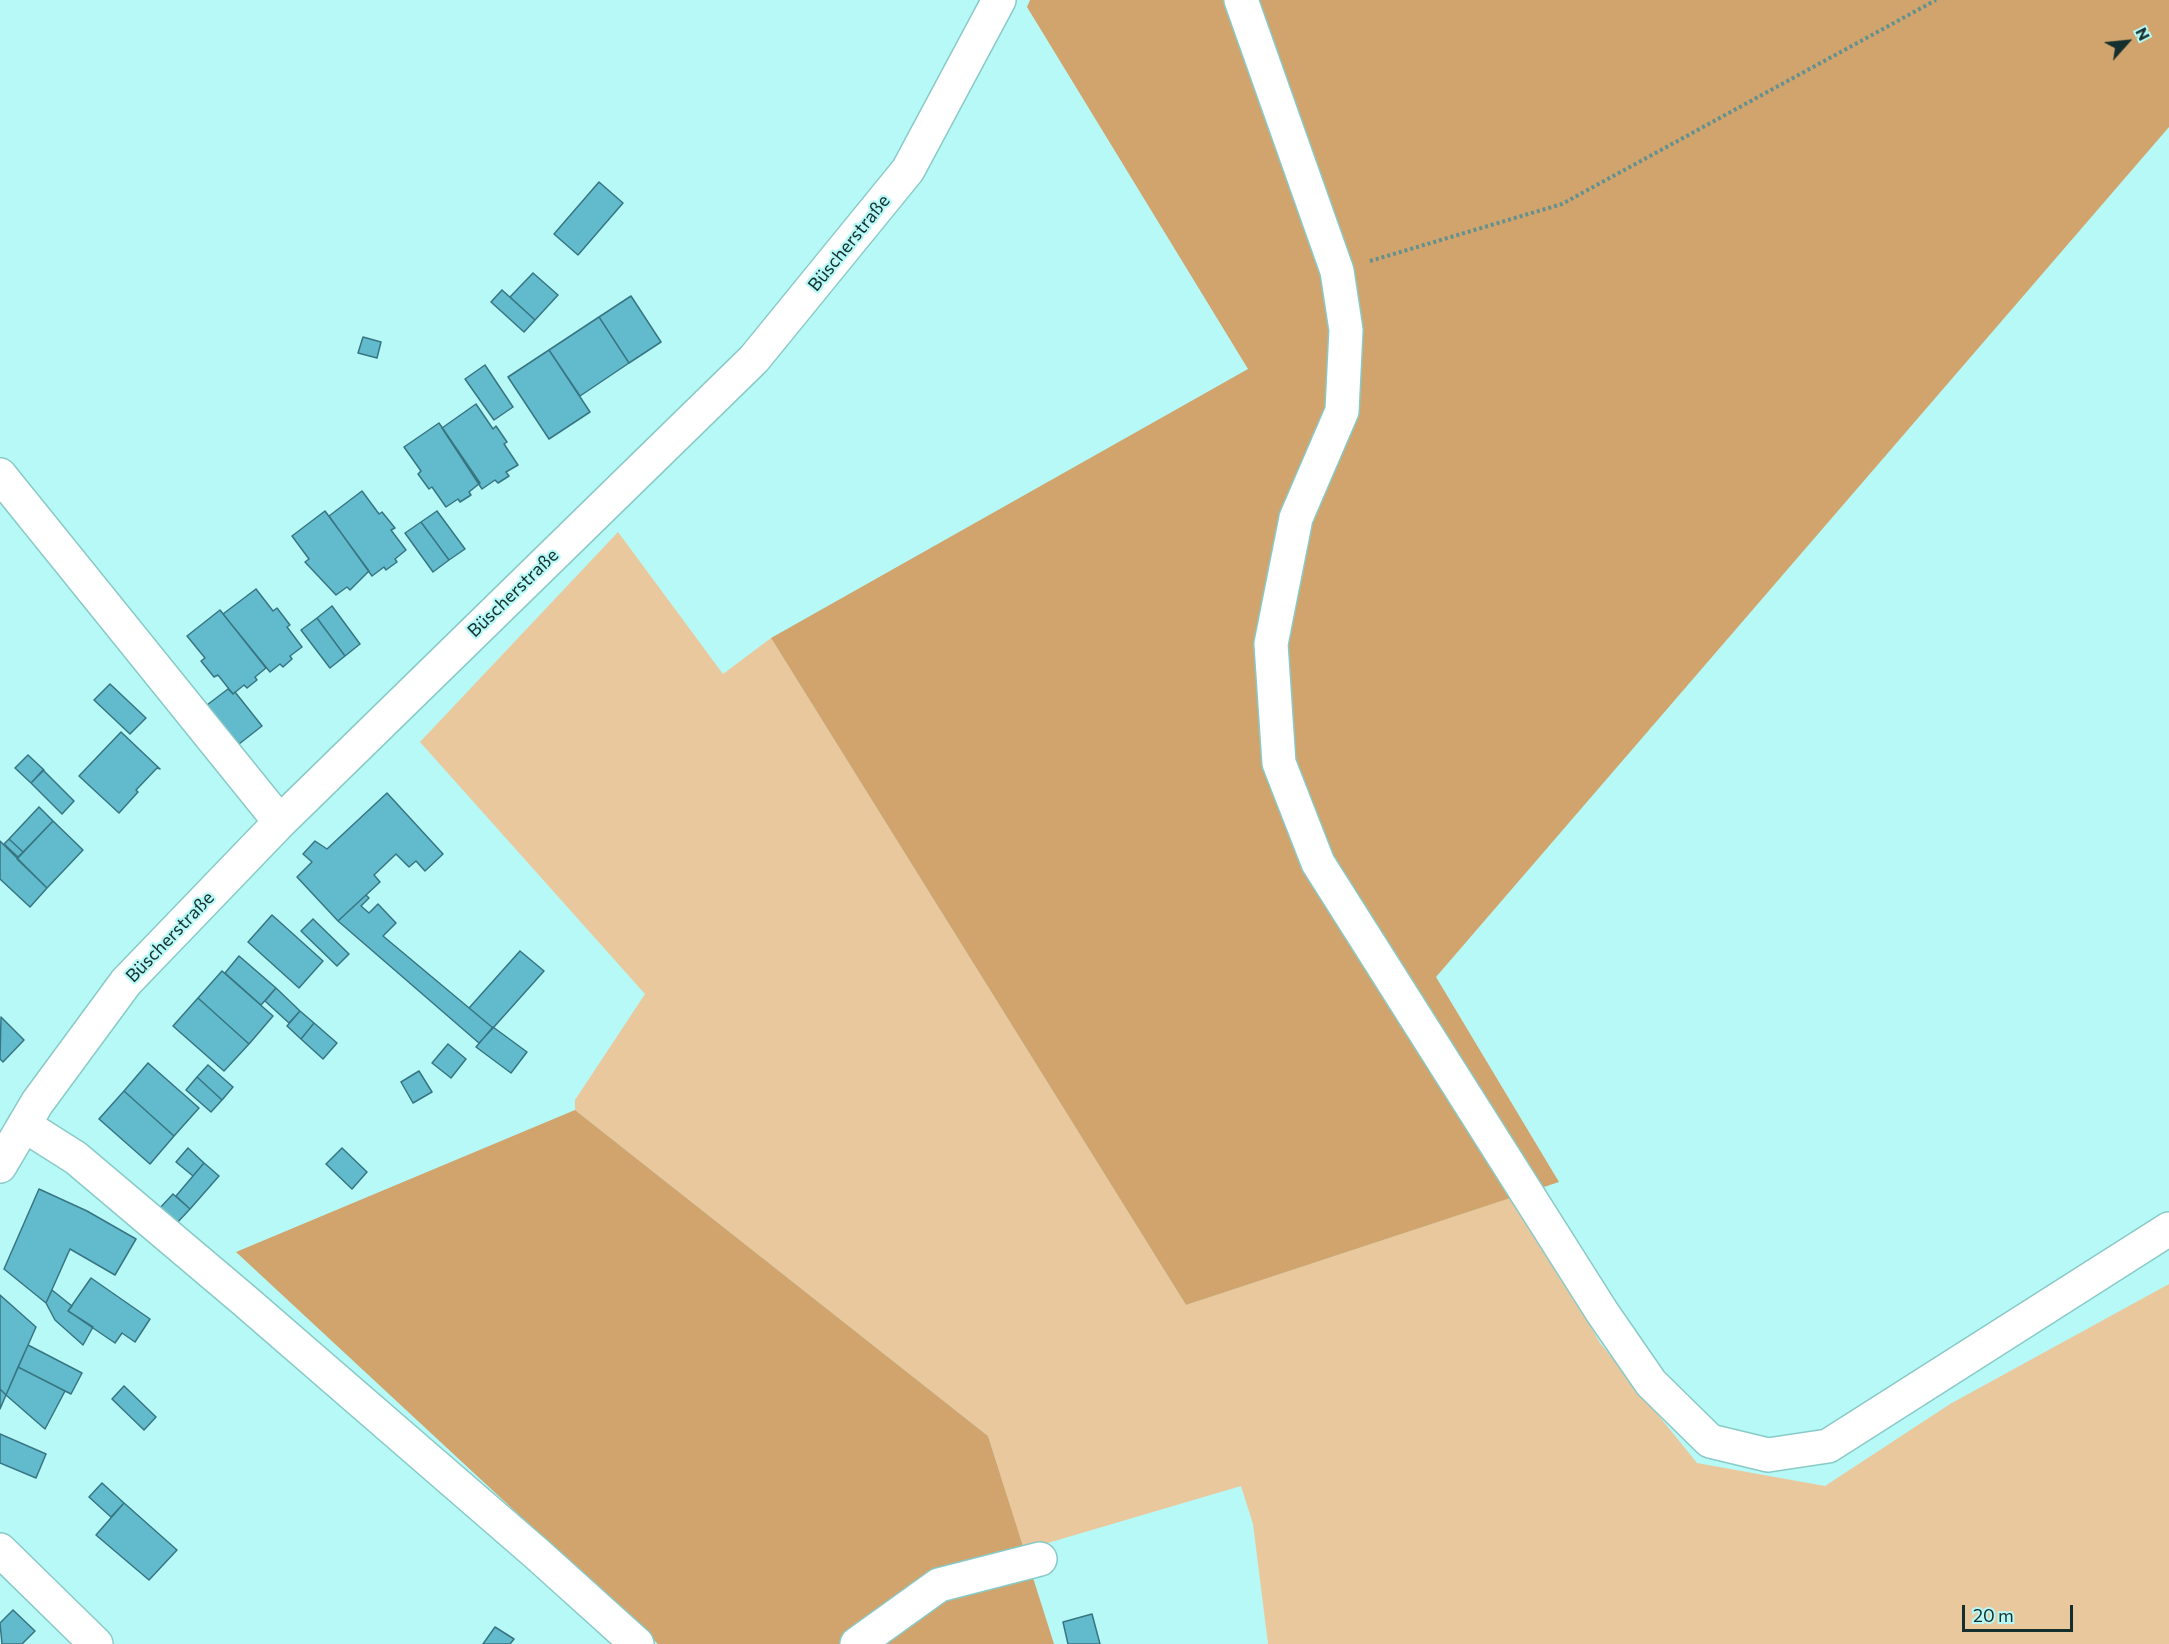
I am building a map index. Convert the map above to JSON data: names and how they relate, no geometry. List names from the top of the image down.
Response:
{
  "streets": {
    "street": ["Büscherstraße"]
  },
  "scale_bar": "20 m",
  "north": "top right"
}
